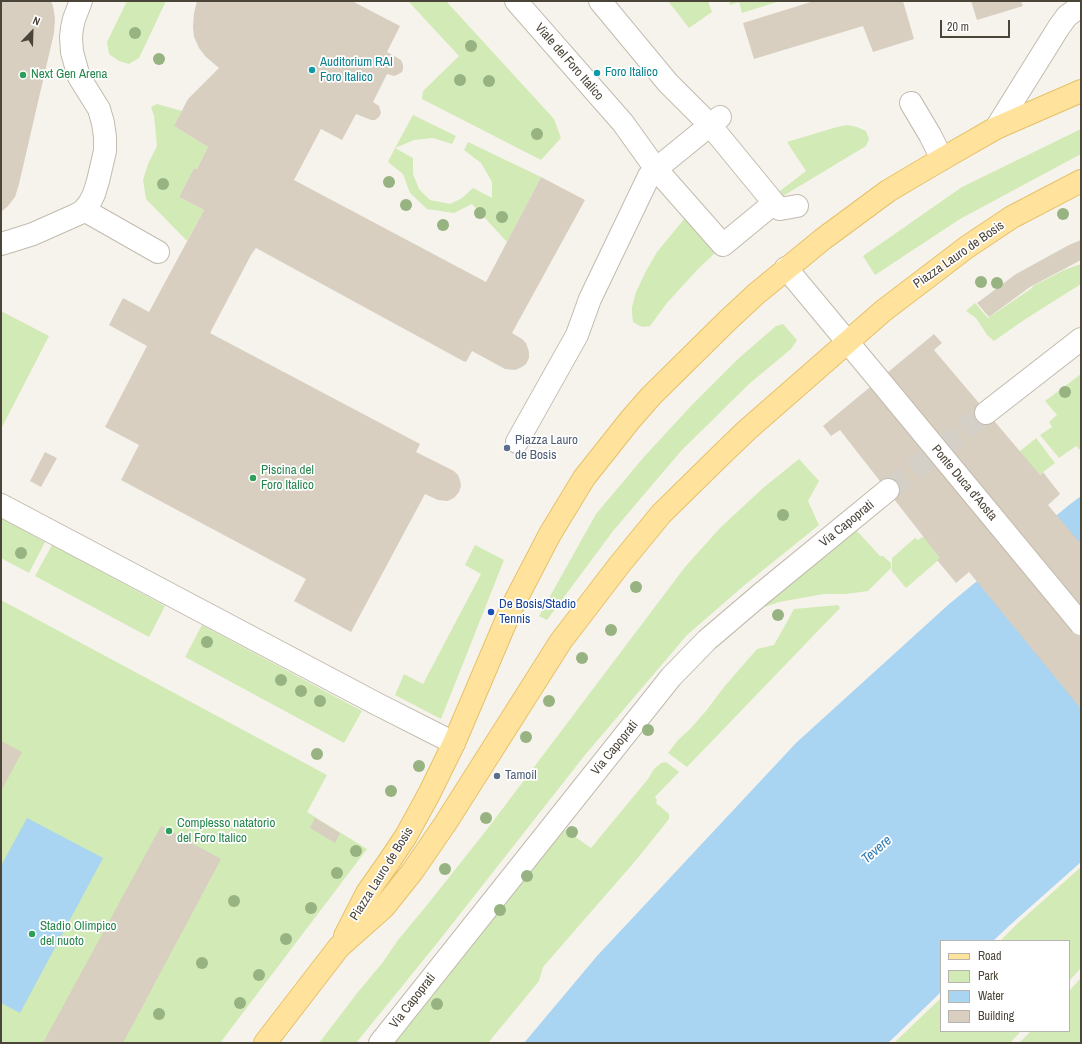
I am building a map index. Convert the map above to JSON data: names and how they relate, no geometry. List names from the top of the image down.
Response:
{
  "streets": {
    "main road": ["Piazza Lauro de Bosis"],
    "street": ["Viale del Foro Italico", "Ponte Duca d'Aosta", "Via Capoprati"]
  },
  "crossings": [
    ["Piazza Lauro de Bosis", "Ponte Duca d'Aosta"]
  ],
  "water": ["Tevere"],
  "places": [
    "Auditorium RAI Foro Italico",
    "Foro Italico",
    "Next Gen Arena",
    "Piazza Lauro de Bosis",
    "Piscina del Foro Italico",
    "De Bosis/Stadio Tennis",
    "Tamoil",
    "Complesso natatorio del Foro Italico",
    "Stadio Olimpico del nuoto"
  ],
  "legend": [
    "Road",
    "Park",
    "Water",
    "Building"
  ],
  "scale_bar": "20 m",
  "north": "top right"
}
